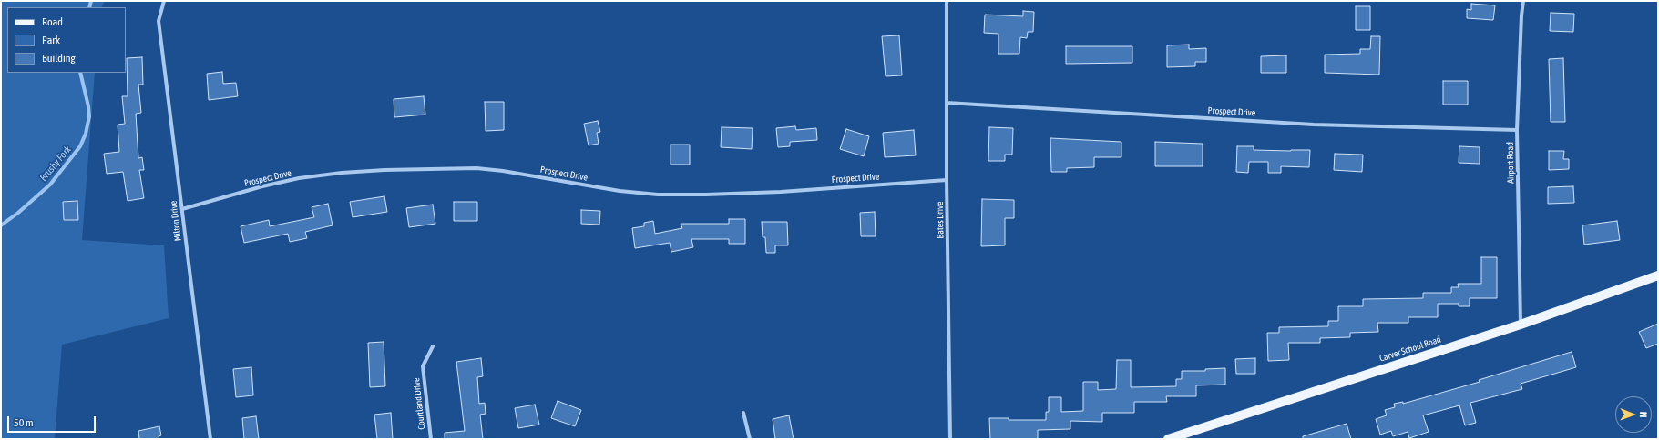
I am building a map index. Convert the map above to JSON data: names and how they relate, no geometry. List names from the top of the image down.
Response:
{
  "streets": {
    "main road": ["Carver School Road"],
    "street": [
      "Prospect Drive",
      "Airport Road",
      "Bates Drive",
      "Milton Drive",
      "Courtland Drive"
    ]
  },
  "crossings": [
    ["Prospect Drive", "Airport Road"],
    ["Prospect Drive", "Bates Drive"],
    ["Prospect Drive", "Milton Drive"],
    ["Airport Road", "Carver School Road"]
  ],
  "water": ["Brushy Fork"],
  "legend": ["Road", "Park", "Building"],
  "scale_bar": "50 m",
  "north": "right"
}
